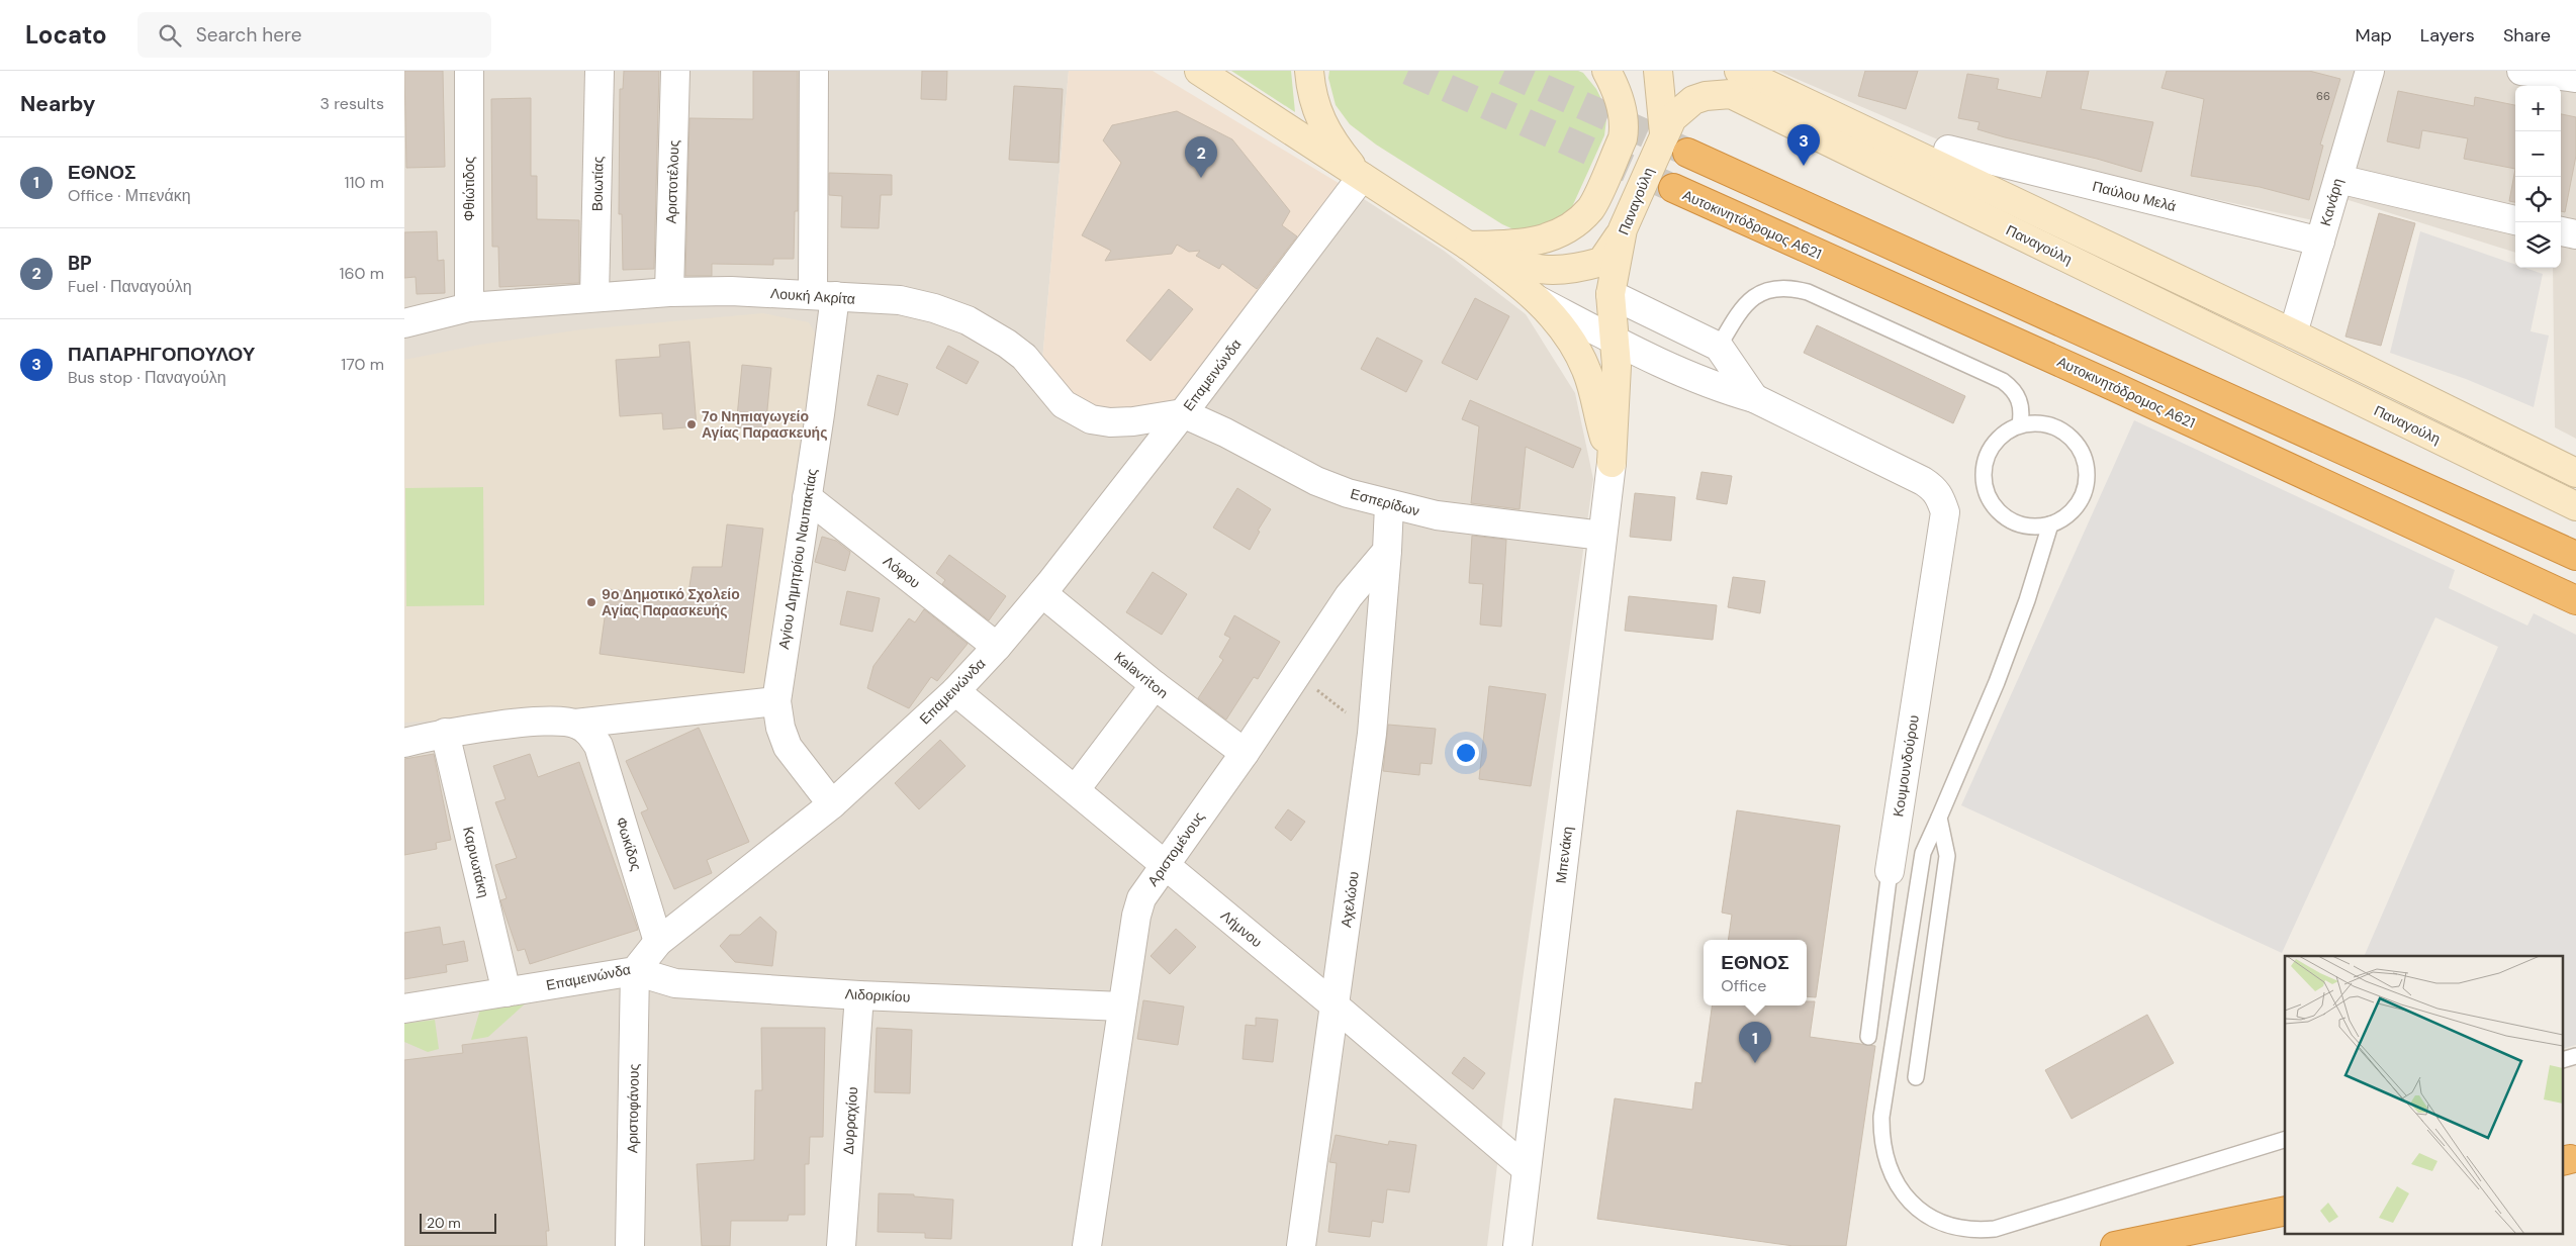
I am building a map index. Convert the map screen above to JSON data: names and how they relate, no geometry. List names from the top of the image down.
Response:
{
  "streets": {
    "highway": ["Αυτοκινητόδρομος Α621"],
    "main road": ["Παναγούλη"],
    "street": [
      "Αριστοτέλους",
      "Βοιωτίας",
      "Φθιώτιδος",
      "Παύλου Μελά",
      "Κανάρη",
      "Λουκή Ακρίτα",
      "Επαμεινώνδα",
      "Εσπερίδων",
      "Αγίου Δημητρίου Ναυπακτίας",
      "Λόφου",
      "Kalavriton",
      "Κουμουνδούρου",
      "Φωκίδος",
      "Αριστομένους",
      "Μπενάκη",
      "Καρυωτάκη",
      "Αχελώου",
      "Λήμνου",
      "Λιδορικίου",
      "Αριστοφάνους",
      "Δυρραχίου"
    ]
  },
  "crossings": [
    ["Αριστοτέλους", "Λουκή Ακρίτα"],
    ["Βοιωτίας", "Λουκή Ακρίτα"],
    ["Φθιώτιδος", "Λουκή Ακρίτα"],
    ["Παύλου Μελά", "Κανάρη"],
    ["Παναγούλη", "Κανάρη"],
    ["Παναγούλη", "Μπενάκη"],
    ["Λουκή Ακρίτα", "Επαμεινώνδα"],
    ["Λουκή Ακρίτα", "Εσπερίδων"],
    ["Λουκή Ακρίτα", "Αγίου Δημητρίου Ναυπακτίας"],
    ["Επαμεινώνδα", "Εσπερίδων"],
    ["Επαμεινώνδα", "Αγίου Δημητρίου Ναυπακτίας"],
    ["Επαμεινώνδα", "Λόφου"],
    ["Επαμεινώνδα", "Kalavriton"],
    ["Επαμεινώνδα", "Φωκίδος"],
    ["Επαμεινώνδα", "Καρυωτάκη"],
    ["Επαμεινώνδα", "Λήμνου"],
    ["Επαμεινώνδα", "Λιδορικίου"],
    ["Επαμεινώνδα", "Αριστοφάνους"],
    ["Εσπερίδων", "Μπενάκη"],
    ["Αγίου Δημητρίου Ναυπακτίας", "Λόφου"],
    ["Kalavriton", "Αριστομένους"],
    ["Αριστομένους", "Αχελώου"],
    ["Αριστομένους", "Λήμνου"],
    ["Αριστομένους", "Λιδορικίου"],
    ["Μπενάκη", "Λήμνου"],
    ["Αχελώου", "Λήμνου"],
    ["Λιδορικίου", "Αριστοφάνους"],
    ["Λιδορικίου", "Δυρραχίου"]
  ],
  "places": ["7ο Νηπιαγωγείο Αγίας Παρασκευής", "9ο Δημοτικό Σχολείο Αγίας Παρασκευής"],
  "house_numbers": ["66"],
  "scale_bar": "20 m",
  "page": {
    "header": "Locato",
    "search": "Search here",
    "nav": ["Map", "Layers", "Share"],
    "heading": ["Nearby", "3 results"],
    "map_buttons": ["+", "−"],
    "pins": ["3", "2", "1"],
    "list": [
      {
        "mark": "1",
        "name": "ΕΘΝΟΣ",
        "note": "Office · Μπενάκη",
        "value": "110 m"
      },
      {
        "mark": "2",
        "name": "BP",
        "note": "Fuel · Παναγούλη",
        "value": "160 m"
      },
      {
        "mark": "3",
        "name": "ΠΑΠΑΡΗΓΟΠΟΥΛΟΥ",
        "note": "Bus stop · Παναγούλη",
        "value": "170 m"
      }
    ],
    "popup": ["ΕΘΝΟΣ", "Office"],
    "scale": "20 m"
  }
}
